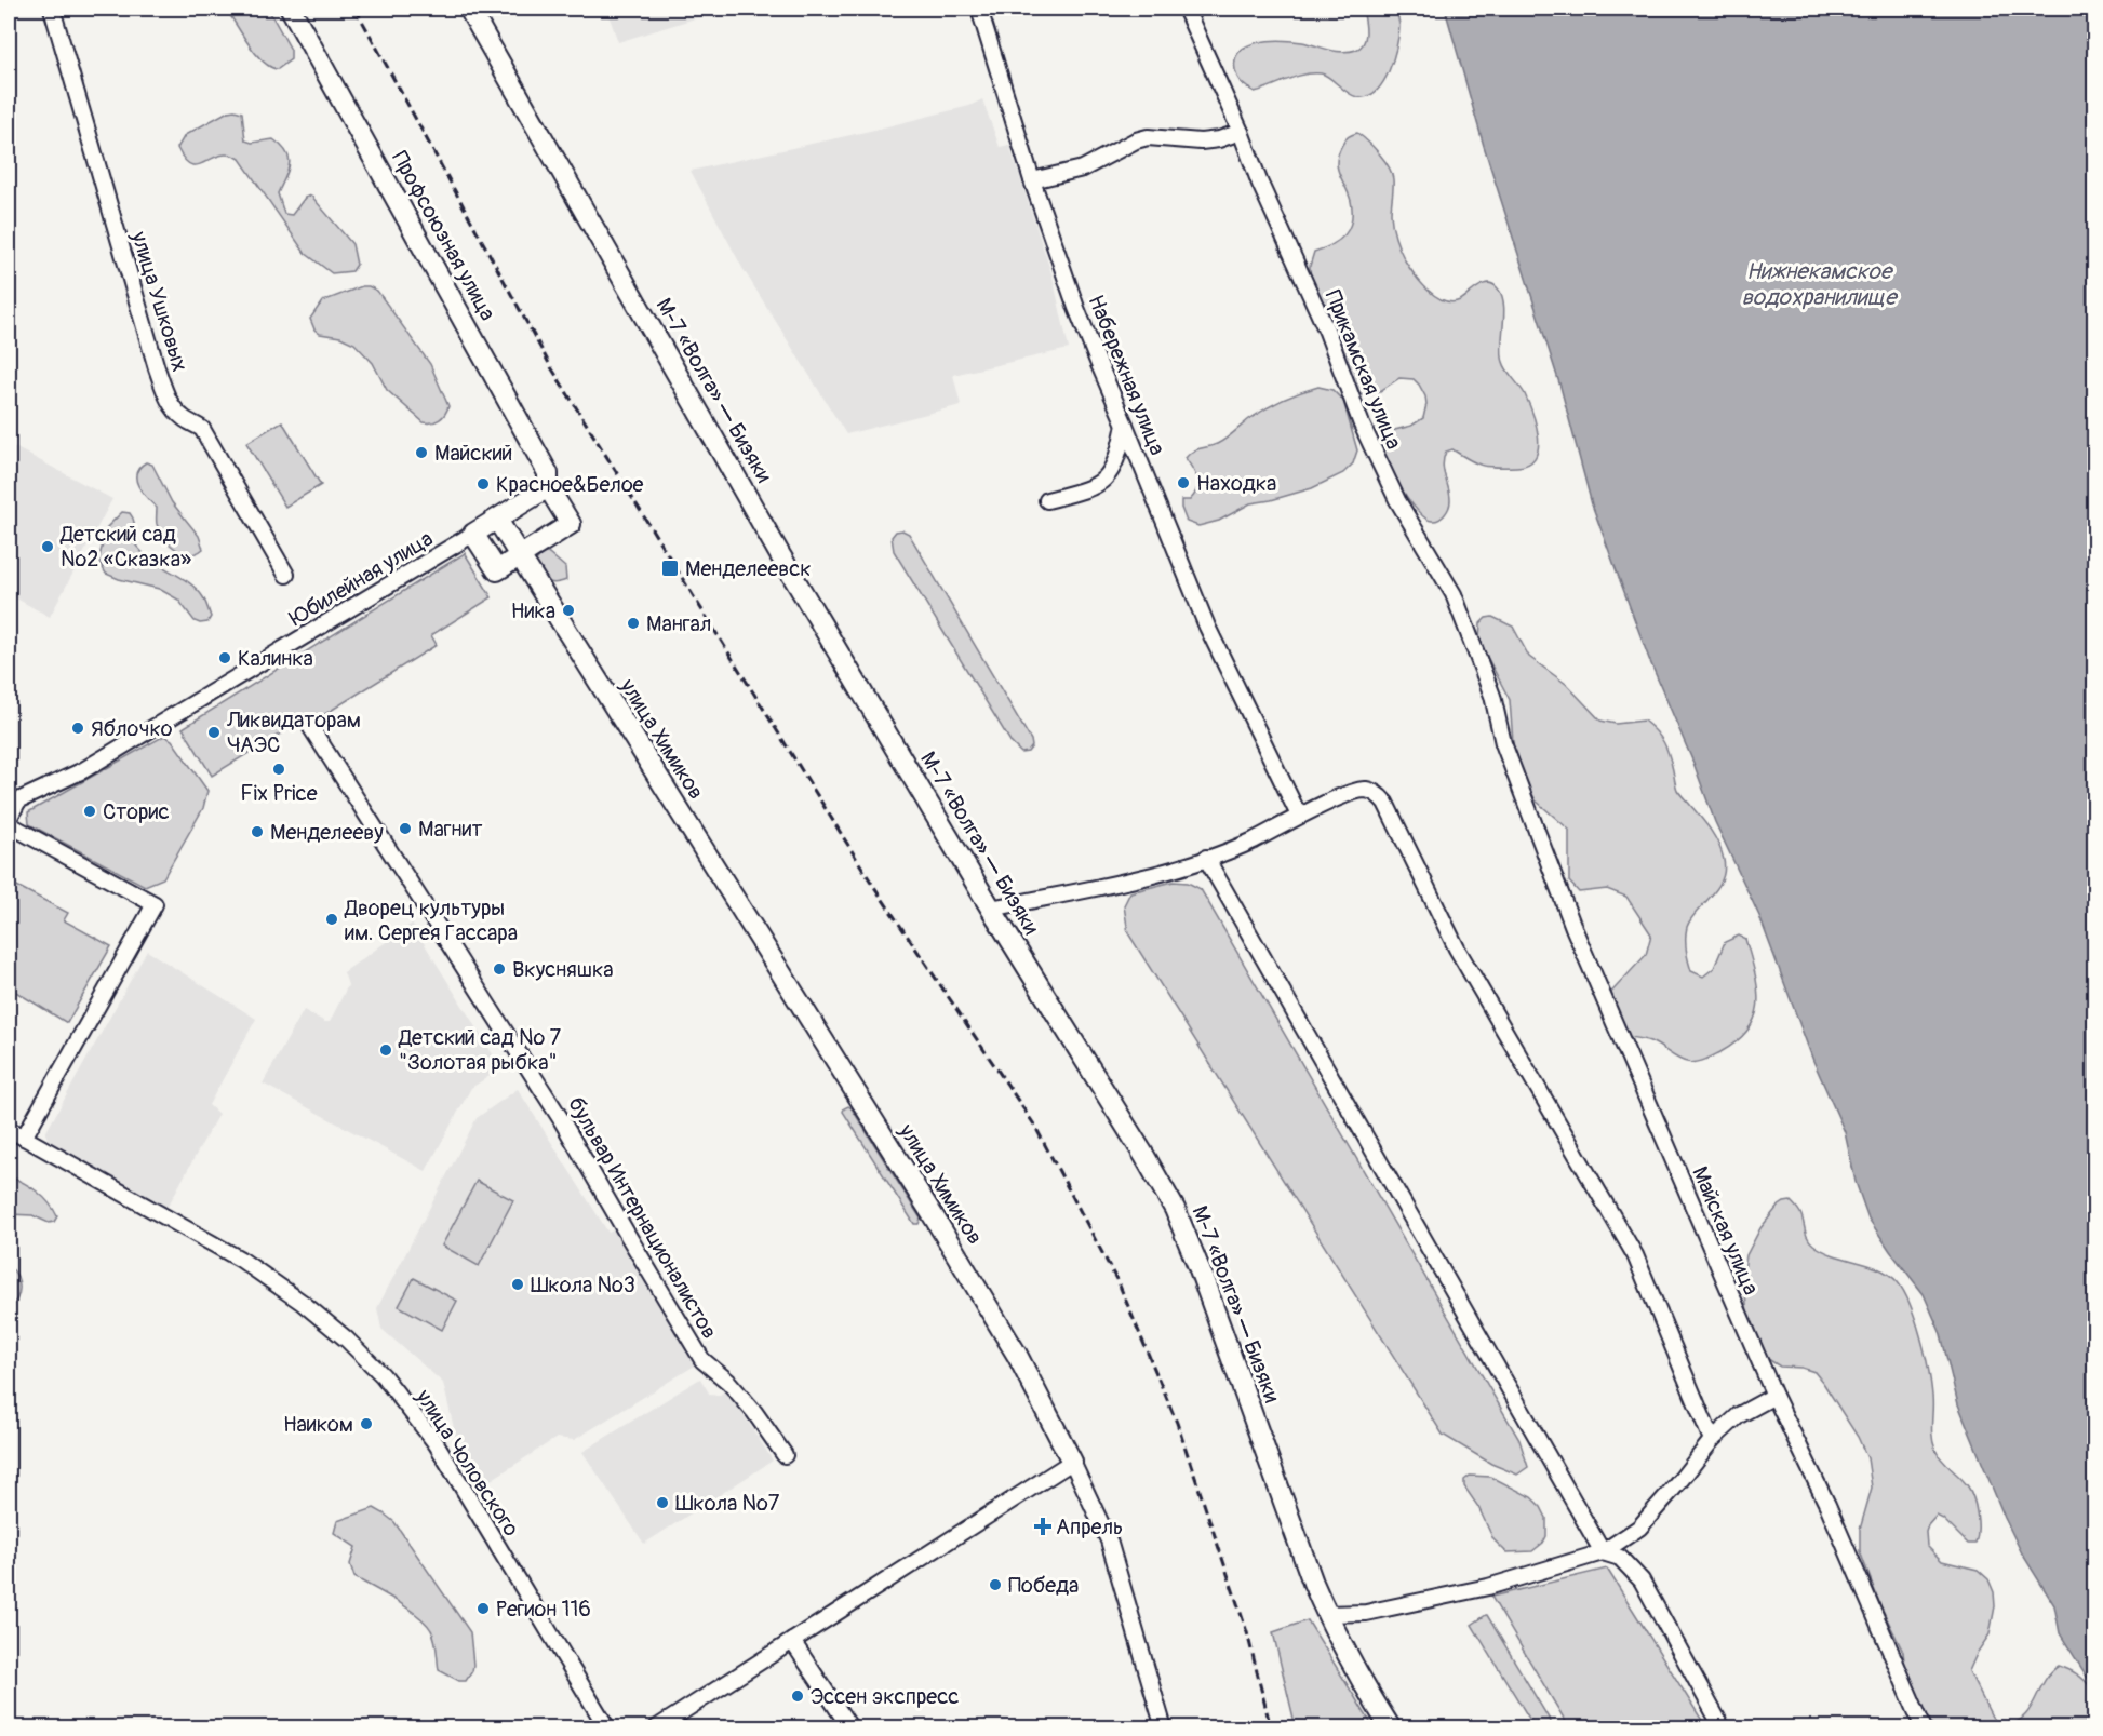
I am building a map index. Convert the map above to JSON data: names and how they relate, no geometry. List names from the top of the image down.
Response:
{
  "streets": {
    "main road": ["Профсоюзная улица", "М-7 «Волга» — Бизяки", "улица Химиков"],
    "street": [
      "улица Ушковых",
      "Прикамская улица",
      "Набережная улица",
      "Юбилейная улица",
      "бульвар Интернационалистов",
      "Майская улица",
      "улица Чоловского"
    ]
  },
  "crossings": [
    ["Профсоюзная улица", "улица Химиков"],
    ["Прикамская улица", "Майская улица"]
  ],
  "water": ["Нижнекамское водохранилище"],
  "places": {
    "other": [
      "Майский",
      "Находка",
      "Красное&Белое",
      "Детский сад №2 «Сказка»",
      "Ника",
      "Мангал",
      "Калинка",
      "Яблочко",
      "Ликвидаторам ЧАЭС",
      "Fix Price",
      "Сторис",
      "Магнит",
      "Менделееву",
      "Дворец культуры им. Сергея Гассара",
      "Вкусняшка",
      "Детский сад № 7 \"Золотая рыбка\"",
      "Школа №3",
      "Наиком",
      "Школа №7",
      "Победа",
      "Регион 116",
      "Эссен экспресс"
    ],
    "transit": ["Менделеевск"],
    "health": ["Апрель"]
  }
}
